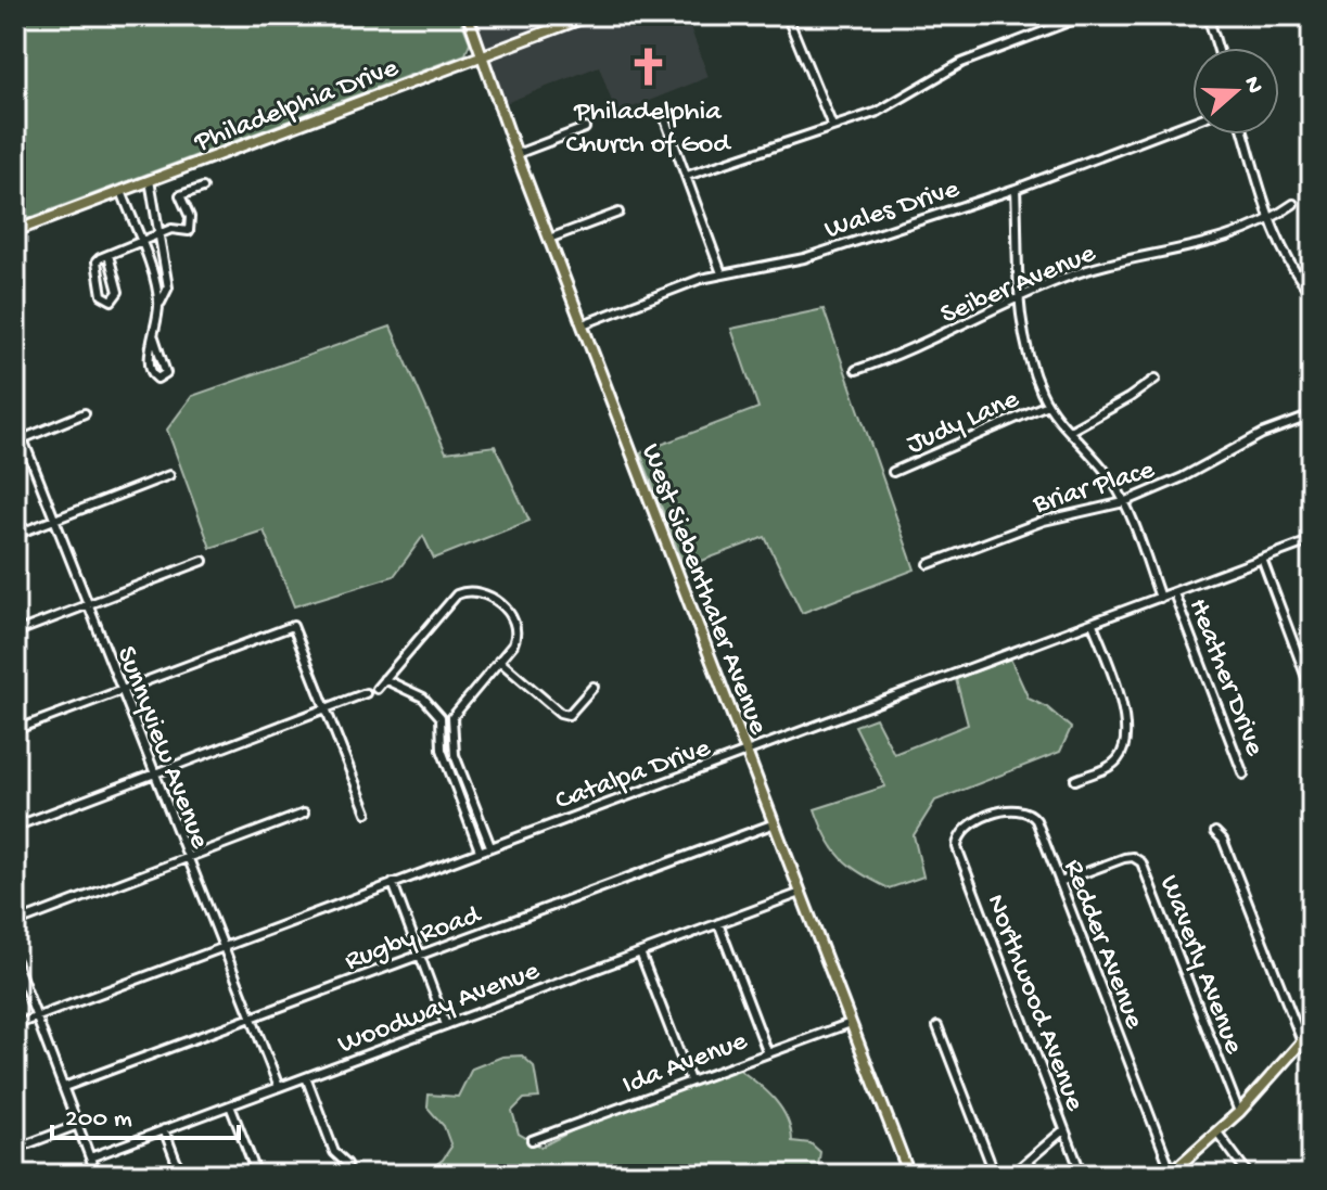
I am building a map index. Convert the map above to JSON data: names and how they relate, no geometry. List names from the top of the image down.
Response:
{
  "streets": {
    "main road": ["Philadelphia Drive", "West Siebenthaler Avenue"],
    "street": [
      "Wales Drive",
      "Seiber Avenue",
      "Judy Lane",
      "Briar Place",
      "Heather Drive",
      "Sunnyview Avenue",
      "Catalpa Drive",
      "Rugby Road",
      "Redder Avenue",
      "Waverly Avenue",
      "Northwood Avenue",
      "Woodway Avenue",
      "Ida Avenue"
    ]
  },
  "crossings": [
    ["Philadelphia Drive", "West Siebenthaler Avenue"],
    ["Wales Drive", "West Siebenthaler Avenue"],
    ["Wales Drive", "Heather Drive"],
    ["Seiber Avenue", "Heather Drive"],
    ["Judy Lane", "Heather Drive"],
    ["Briar Place", "Heather Drive"],
    ["West Siebenthaler Avenue", "Catalpa Drive"],
    ["West Siebenthaler Avenue", "Rugby Road"],
    ["West Siebenthaler Avenue", "Woodway Avenue"],
    ["West Siebenthaler Avenue", "Ida Avenue"],
    ["Heather Drive", "Catalpa Drive"],
    ["Sunnyview Avenue", "Catalpa Drive"],
    ["Sunnyview Avenue", "Rugby Road"],
    ["Sunnyview Avenue", "Woodway Avenue"],
    ["Redder Avenue", "Waverly Avenue"],
    ["Redder Avenue", "Northwood Avenue"]
  ],
  "places": {
    "church": ["Philadelphia Church of God"]
  },
  "scale_bar": "200 m",
  "north": "right"
}
